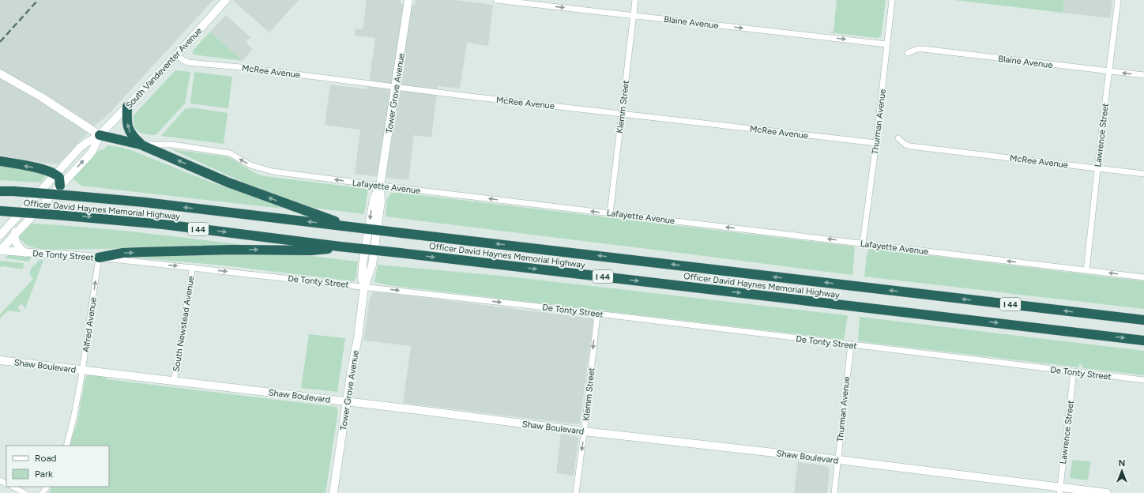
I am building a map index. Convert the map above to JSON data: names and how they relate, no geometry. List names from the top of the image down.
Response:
{
  "streets": {
    "highway": ["Officer David Haynes Memorial Highway", "I 44"],
    "street": [
      "Blaine Avenue",
      "South Vandeventer Avenue",
      "McRee Avenue",
      "Tower Grove Avenue",
      "Klemm Street",
      "Thurman Avenue",
      "Lawrence Street",
      "Lafayette Avenue",
      "De Tonty Street",
      "South Newstead Avenue",
      "Alfred Avenue",
      "Shaw Boulevard"
    ]
  },
  "crossings": [
    ["Blaine Avenue", "Klemm Street"],
    ["Blaine Avenue", "Thurman Avenue"],
    ["Blaine Avenue", "Lawrence Street"],
    ["South Vandeventer Avenue", "McRee Avenue"],
    ["South Vandeventer Avenue", "De Tonty Street"],
    ["McRee Avenue", "Tower Grove Avenue"],
    ["McRee Avenue", "Klemm Street"],
    ["McRee Avenue", "Thurman Avenue"],
    ["McRee Avenue", "Lawrence Street"],
    ["Tower Grove Avenue", "Lafayette Avenue"],
    ["Tower Grove Avenue", "De Tonty Street"],
    ["Tower Grove Avenue", "Shaw Boulevard"],
    ["Klemm Street", "Lafayette Avenue"],
    ["Klemm Street", "De Tonty Street"],
    ["Klemm Street", "Shaw Boulevard"],
    ["Thurman Avenue", "Lafayette Avenue"],
    ["Thurman Avenue", "De Tonty Street"],
    ["Thurman Avenue", "Shaw Boulevard"],
    ["Lawrence Street", "Lafayette Avenue"],
    ["Lawrence Street", "De Tonty Street"],
    ["Lawrence Street", "Shaw Boulevard"],
    ["De Tonty Street", "South Newstead Avenue"],
    ["De Tonty Street", "Alfred Avenue"],
    ["South Newstead Avenue", "Shaw Boulevard"],
    ["Alfred Avenue", "Shaw Boulevard"]
  ],
  "one_way": [
    "Blaine Avenue",
    "Klemm Street",
    "Lafayette Avenue",
    "De Tonty Street",
    "Alfred Avenue"
  ],
  "legend": ["Road", "Park"],
  "north": "top"
}
